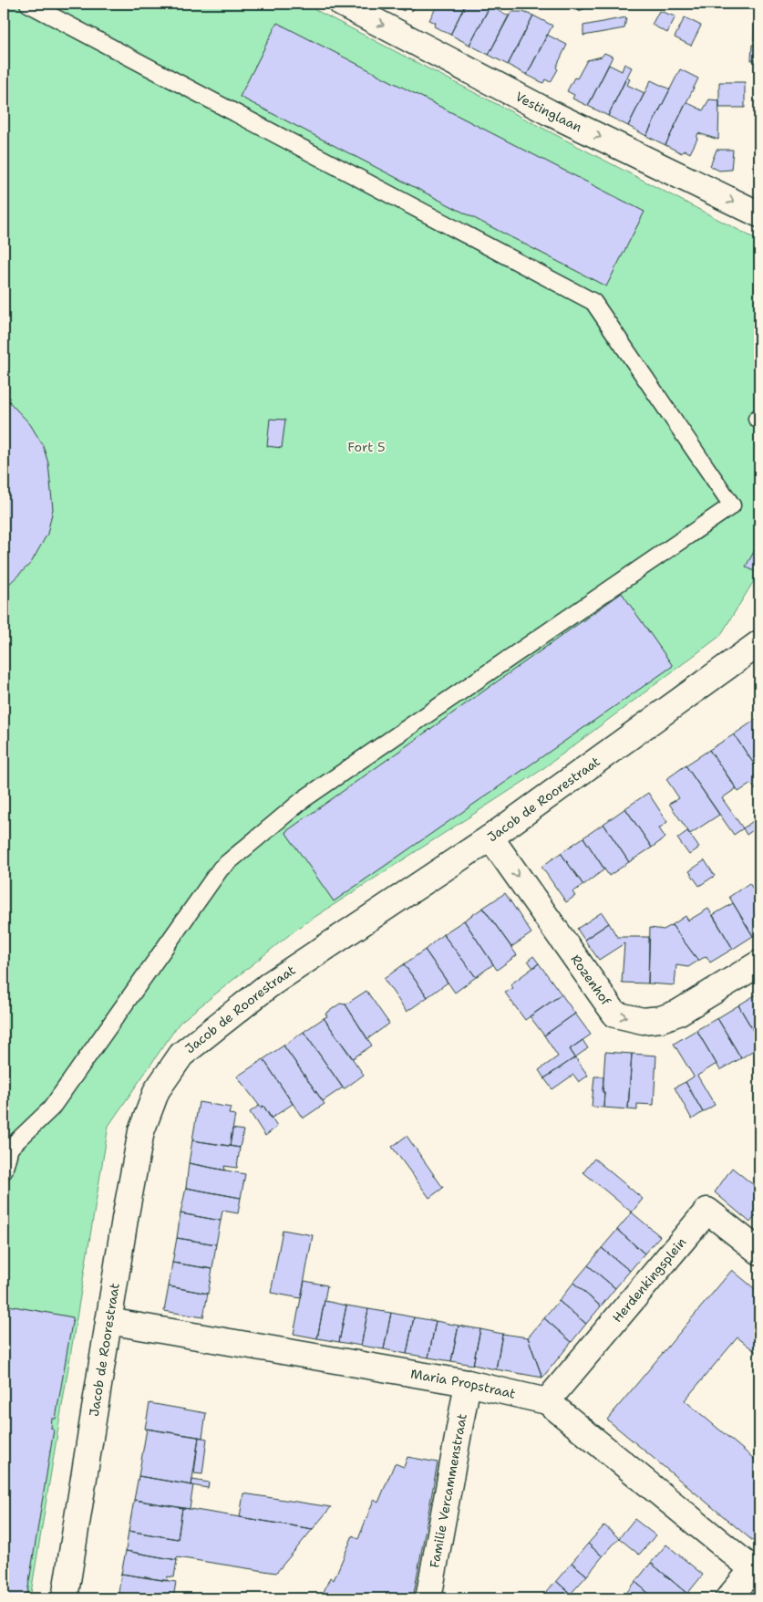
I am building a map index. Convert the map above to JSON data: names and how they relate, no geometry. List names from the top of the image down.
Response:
{
  "streets": {
    "street": [
      "Vestinglaan",
      "Jacob de Roorestraat",
      "Rozenhof",
      "Herdenkingsplein",
      "Maria Propstraat",
      "Familie Vercammenstraat"
    ]
  },
  "crossings": [
    ["Jacob de Roorestraat", "Rozenhof"],
    ["Jacob de Roorestraat", "Maria Propstraat"],
    ["Herdenkingsplein", "Maria Propstraat"],
    ["Maria Propstraat", "Familie Vercammenstraat"]
  ],
  "one_way": ["Vestinglaan"],
  "parks": ["Fort 5"]
}
